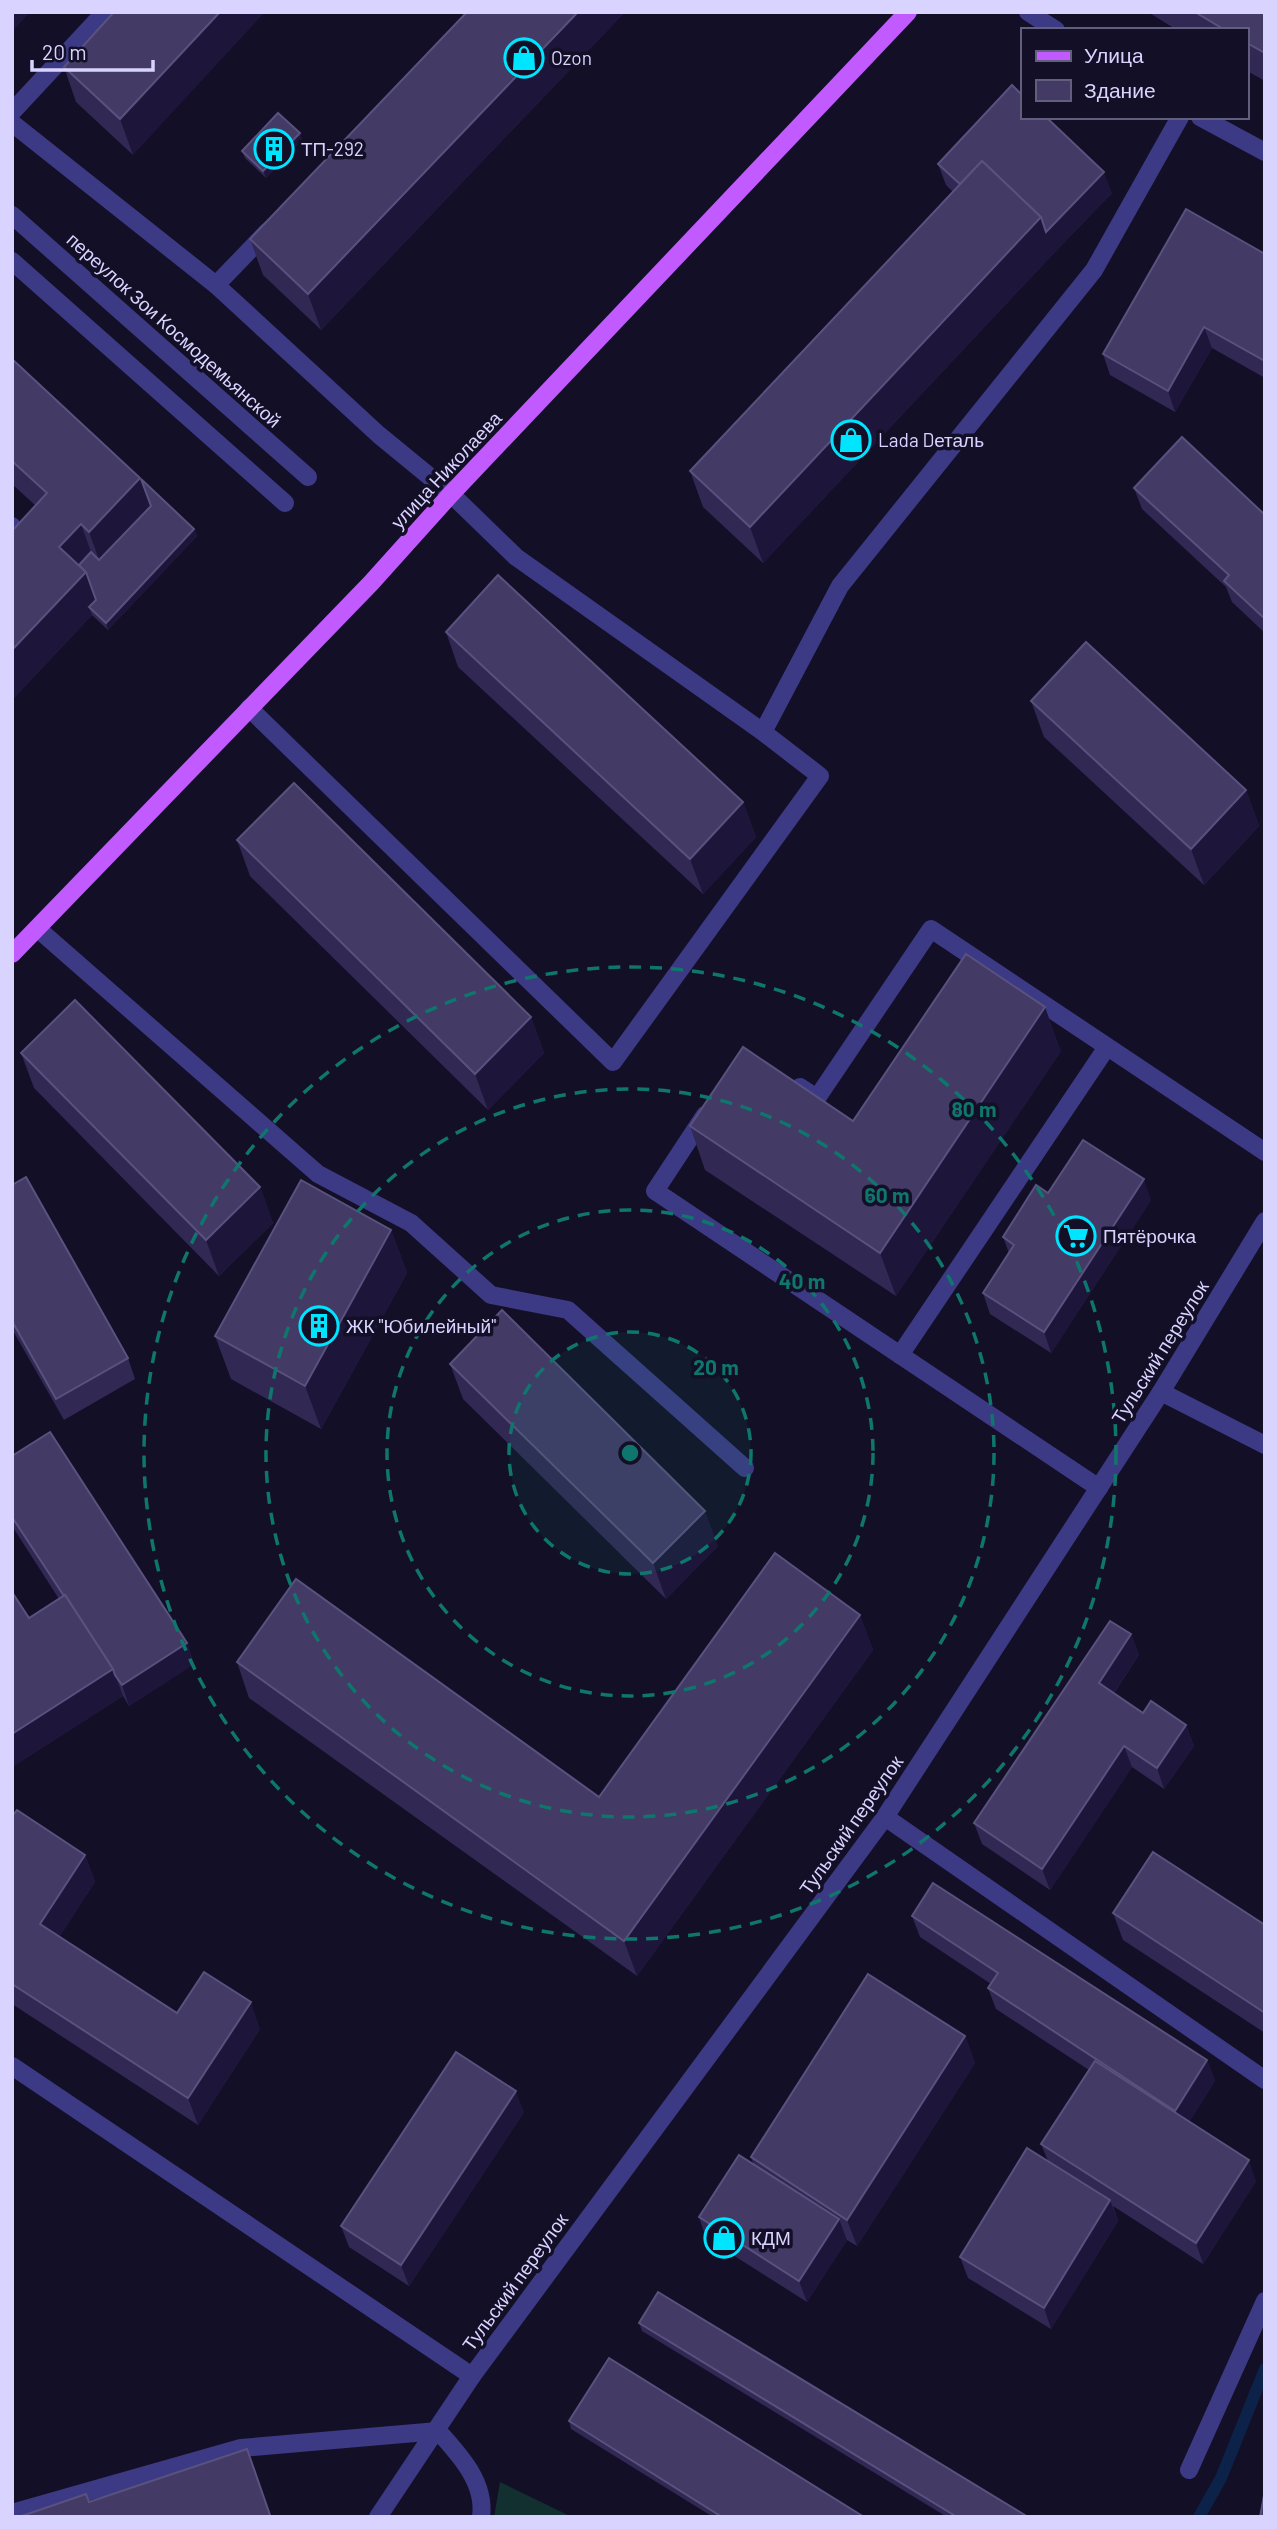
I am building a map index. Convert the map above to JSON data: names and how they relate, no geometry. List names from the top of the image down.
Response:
{
  "streets": {
    "main road": ["улица Николаева"],
    "street": ["переулок Зои Космодемьянской", "Тульский переулок"]
  },
  "places": {
    "shop": ["Ozon", "Lada Dеталь", "КДМ"],
    "building": ["ТП-292", "ЖК \"Юбилейный\""],
    "supermarket": ["Пятёрочка"]
  },
  "legend": ["Улица", "Здание"],
  "scale_bar": "20 m",
  "rings": [
    "80 m",
    "60 m",
    "40 m",
    "20 m"
  ]
}
